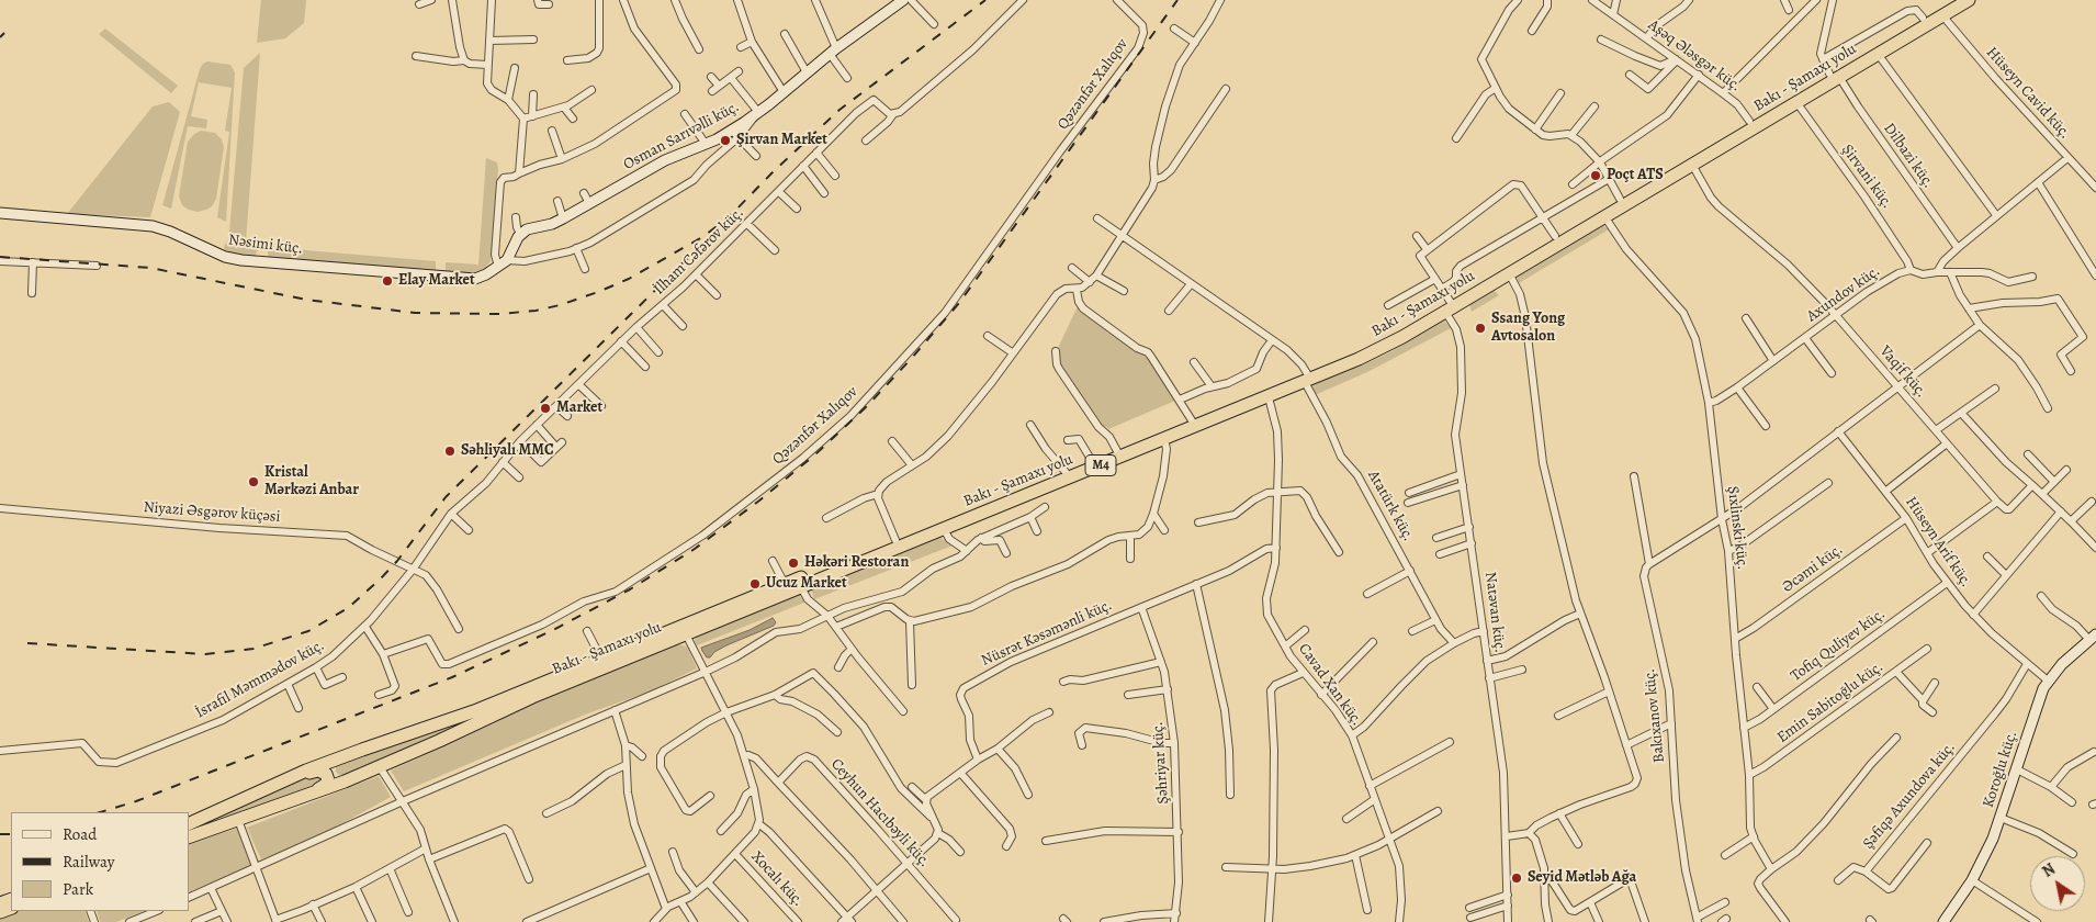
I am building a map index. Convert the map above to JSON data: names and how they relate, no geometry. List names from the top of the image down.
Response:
{
  "streets": {
    "highway": ["Bakı - Şamaxı yolu", "M4"],
    "street": [
      "Aşəq Ələsgər küç.",
      "Qəzənfər Xalıqov",
      "Hüseyn Cavid küç.",
      "Osman Sarıvəlli küç.",
      "Dilbazi küç.",
      "Şirvani küç.",
      "Nəsimi küç.",
      "İlham Cəfərov küç.",
      "Axundov küç.",
      "Vaqif küç.",
      "Atatürk küç.",
      "Niyazi Əsgərov küçəsi",
      "Şıxlinski küç.",
      "Hüseyn Arif küç.",
      "Əcəmi küç.",
      "Natəvan küç.",
      "Nüsrət Kəsəmənli küç.",
      "Tofiq Quliyev küç.",
      "İsrafil Məmmədov küç.",
      "Cavad Xan küç.",
      "Emin Sabitoğlu küç.",
      "Bakıxanov küç.",
      "Şəhriyar küç.",
      "Koroğlu küç.",
      "Şəfiqə Axundova küç.",
      "Ceyhun Hacıbəyli küç.",
      "Xocalı küç."
    ]
  },
  "crossings": [
    ["Aşəq Ələsgər küç.", "Bakı - Şamaxı yolu"],
    ["Bakı - Şamaxı yolu", "Hüseyn Cavid küç."],
    ["Bakı - Şamaxı yolu", "Dilbazi küç."],
    ["Bakı - Şamaxı yolu", "Şirvani küç."],
    ["Bakı - Şamaxı yolu", "Vaqif küç."],
    ["Bakı - Şamaxı yolu", "Atatürk küç."],
    ["Bakı - Şamaxı yolu", "Şıxlinski küç."],
    ["Bakı - Şamaxı yolu", "Natəvan küç."],
    ["Bakı - Şamaxı yolu", "Cavad Xan küç."],
    ["Şirvani küç.", "Axundov küç."],
    ["İlham Cəfərov küç.", "Niyazi Əsgərov küçəsi"],
    ["İlham Cəfərov küç.", "İsrafil Məmmədov küç."],
    ["Axundov küç.", "Vaqif küç."],
    ["Axundov küç.", "Şıxlinski küç."],
    ["Niyazi Əsgərov küçəsi", "İsrafil Məmmədov küç."],
    ["Şıxlinski küç.", "Əcəmi küç."],
    ["Şıxlinski küç.", "Tofiq Quliyev küç."],
    ["Şıxlinski küç.", "Emin Sabitoğlu küç."],
    ["Hüseyn Arif küç.", "Əcəmi küç."],
    ["Hüseyn Arif küç.", "Tofiq Quliyev küç."],
    ["Hüseyn Arif küç.", "Koroğlu küç."],
    ["Hüseyn Arif küç.", "Şəfiqə Axundova küç."],
    ["Nüsrət Kəsəmənli küç.", "Cavad Xan küç."],
    ["Nüsrət Kəsəmənli küç.", "Şəhriyar küç."]
  ],
  "places": [
    "Şirvan Market",
    "Poçt ATS",
    "Elay Market",
    "Ssang Yong Avtosalon",
    "Market",
    "Səhliyalı MMC",
    "Kristal Mərkəzi Anbar",
    "Həkəri Restoran",
    "Ucuz Market",
    "Seyid Mətləb Ağa"
  ],
  "legend": ["Road", "Railway", "Park"],
  "north": "top left"
}
